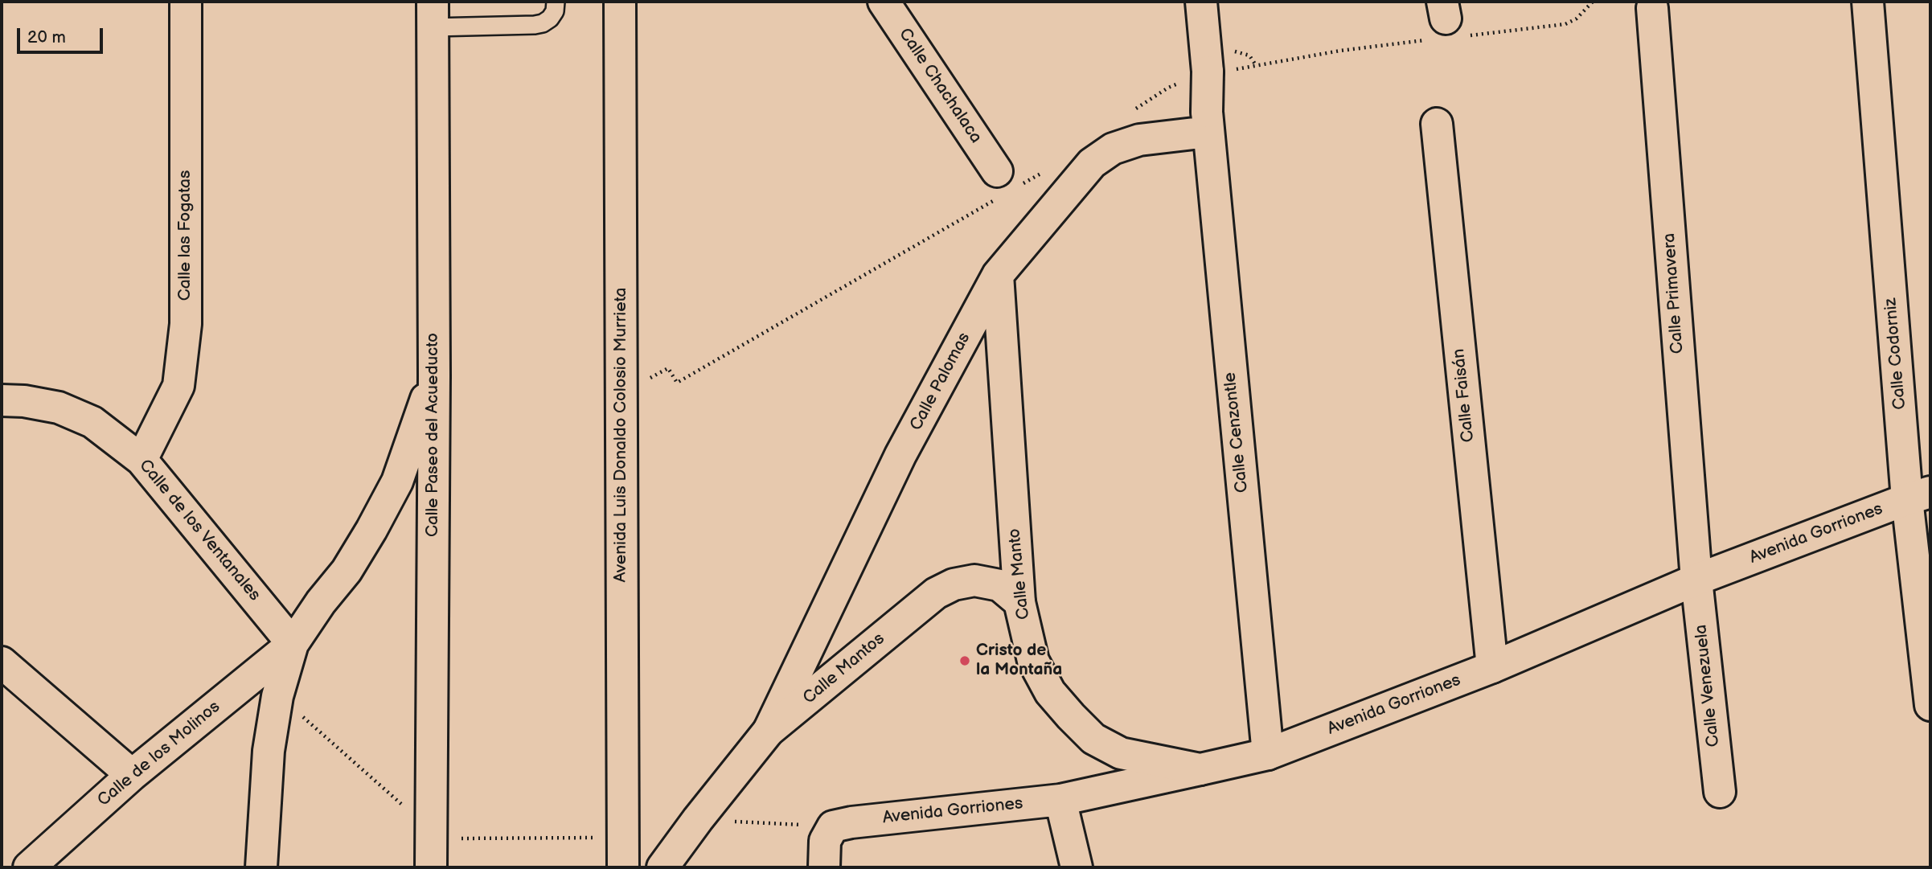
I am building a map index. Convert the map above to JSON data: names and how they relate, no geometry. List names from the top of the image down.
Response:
{
  "streets": {
    "street": [
      "Calle Chachalaca",
      "Calle las Fogatas",
      "Calle Primavera",
      "Calle Codorniz",
      "Calle Palomas",
      "Calle Faisán",
      "Calle Cenzontle",
      "Calle Paseo del Acueducto",
      "Avenida Luis Donaldo Colosio Murrieta",
      "Calle de los Ventanales",
      "Avenida Gorriones",
      "Calle Manto",
      "Calle Mantos",
      "Calle Venezuela",
      "Calle de los Molinos"
    ]
  },
  "crossings": [
    ["Calle las Fogatas", "Calle de los Ventanales"],
    ["Calle Primavera", "Avenida Gorriones"],
    ["Calle Primavera", "Calle Venezuela"],
    ["Calle Codorniz", "Avenida Gorriones"],
    ["Calle Palomas", "Calle Cenzontle"],
    ["Calle Palomas", "Calle Manto"],
    ["Calle Palomas", "Calle Mantos"],
    ["Calle Faisán", "Avenida Gorriones"],
    ["Calle Cenzontle", "Avenida Gorriones"],
    ["Calle Paseo del Acueducto", "Calle de los Molinos"],
    ["Calle de los Ventanales", "Calle de los Molinos"],
    ["Avenida Gorriones", "Calle Manto"],
    ["Avenida Gorriones", "Calle Venezuela"],
    ["Calle Manto", "Calle Mantos"]
  ],
  "places": ["Cristo de la Montaña"],
  "scale_bar": "20 m"
}
